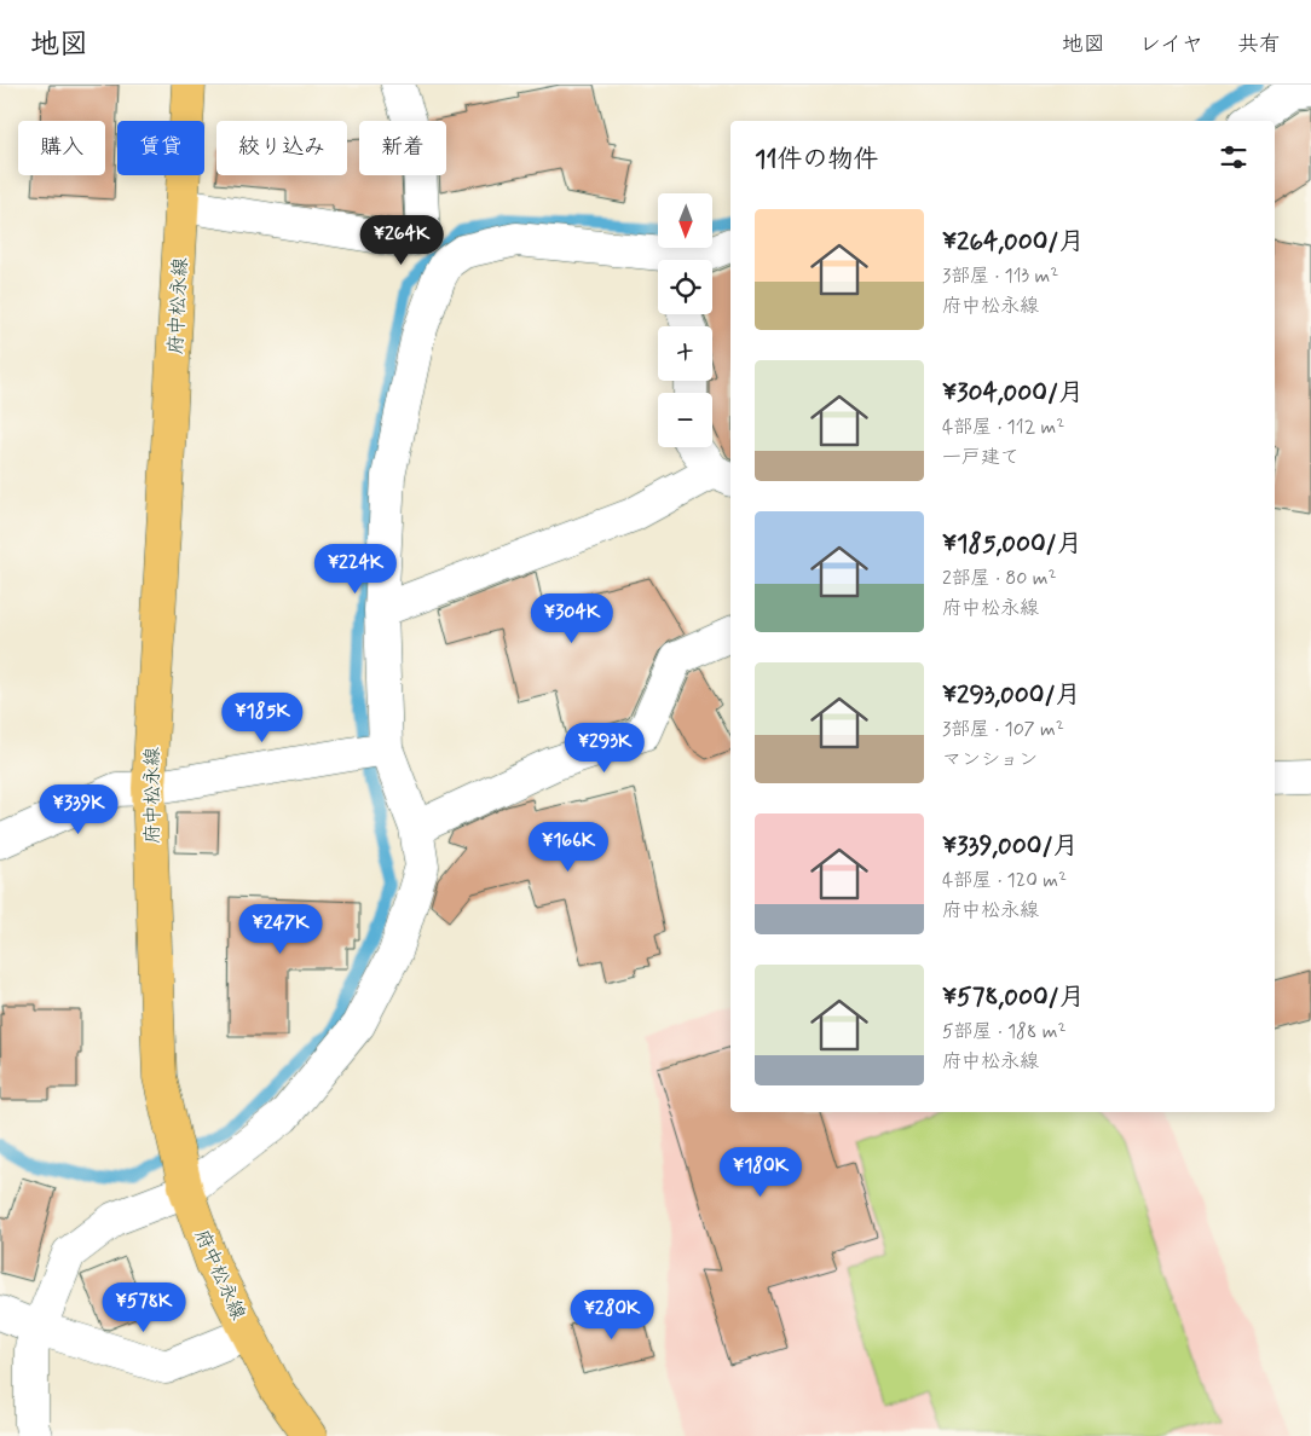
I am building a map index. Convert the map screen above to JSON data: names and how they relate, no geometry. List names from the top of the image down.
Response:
{
  "streets": {
    "main road": ["府中松永線"]
  },
  "north": "bottom",
  "page": {
    "header": "地図",
    "nav": ["地図", "レイヤ", "共有"],
    "chip": [
      "購入",
      "賃貸",
      "絞り込み",
      "新着"
    ],
    "heading": "11件の物件",
    "map_buttons": ["+", "−"],
    "list": [
      {
        "name": "¥264,000/月",
        "note": "3部屋 · 113 m² · 府中松永線"
      },
      {
        "name": "¥304,000/月",
        "note": "4部屋 · 112 m² · 一戸建て"
      },
      {
        "name": "¥185,000/月",
        "note": "2部屋 · 80 m² · 府中松永線"
      },
      {
        "name": "¥293,000/月",
        "note": "3部屋 · 107 m² · マンション"
      },
      {
        "name": "¥339,000/月",
        "note": "4部屋 · 120 m² · 府中松永線"
      },
      {
        "name": "¥578,000/月",
        "note": "5部屋 · 188 m² · 府中松永線"
      }
    ],
    "price": [
      "¥264K",
      "¥224K",
      "¥304K",
      "¥185K",
      "¥293K",
      "¥339K",
      "¥166K",
      "¥247K",
      "¥180K",
      "¥578K",
      "¥280K"
    ]
  }
}
